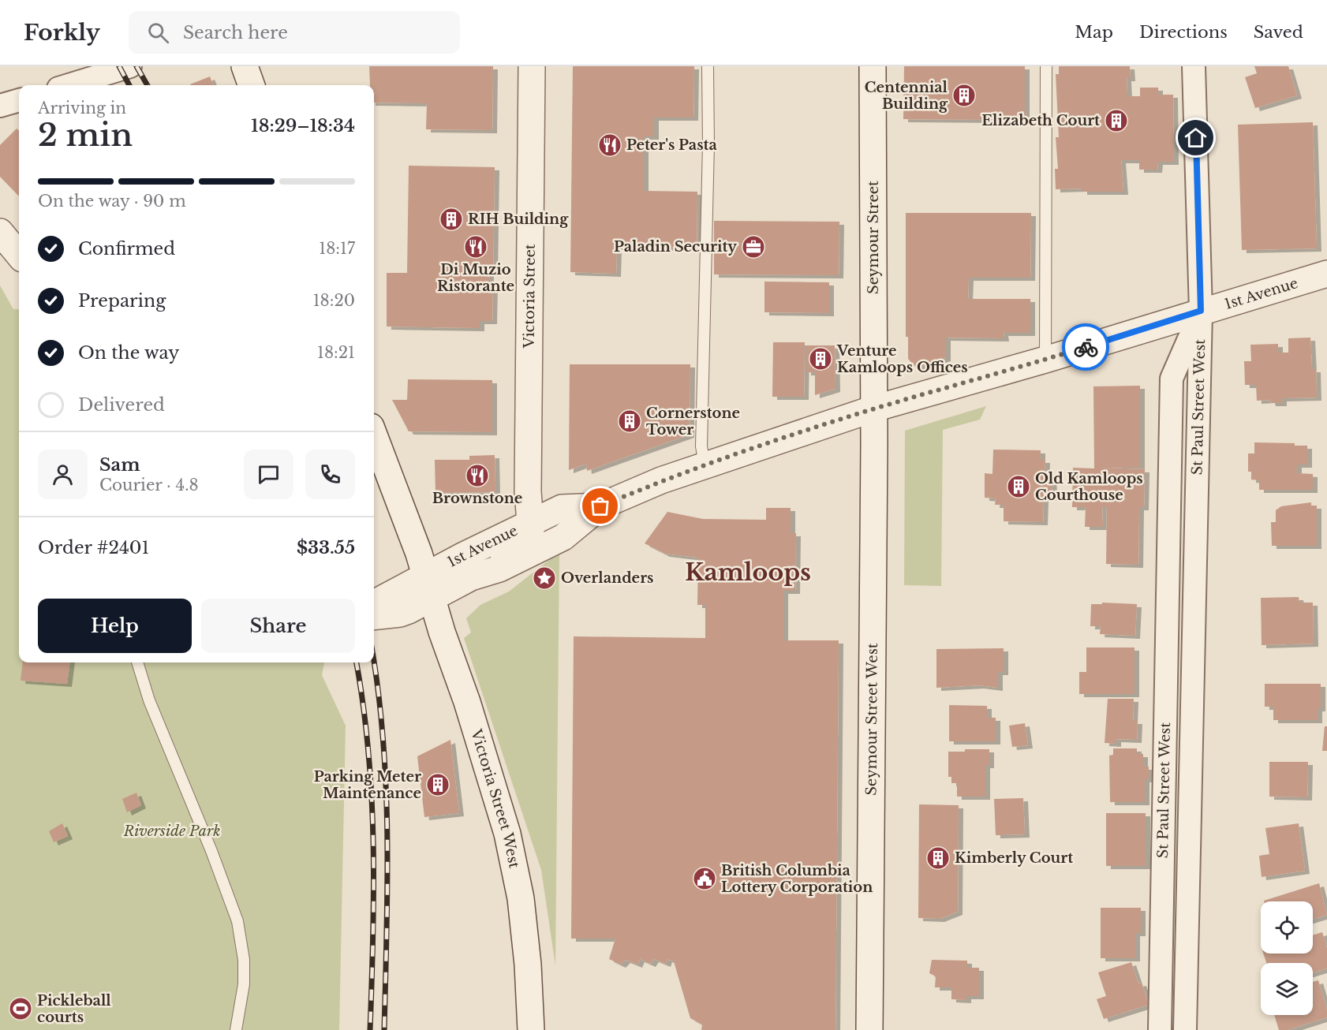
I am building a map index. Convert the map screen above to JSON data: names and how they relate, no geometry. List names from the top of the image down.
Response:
{
  "streets": {
    "street": [
      "Seymour Street",
      "1st Avenue",
      "Victoria Street",
      "St Paul Street West",
      "Seymour Street West",
      "Victoria Street West"
    ]
  },
  "crossings": [
    ["Seymour Street", "1st Avenue"],
    ["Seymour Street", "Seymour Street West"],
    ["1st Avenue", "Victoria Street"],
    ["1st Avenue", "St Paul Street West"],
    ["1st Avenue", "Seymour Street West"],
    ["1st Avenue", "Victoria Street West"]
  ],
  "districts": ["Kamloops"],
  "parks": ["Riverside Park"],
  "places": {
    "building": [
      "Centennial Building",
      "Elizabeth Court",
      "RIH Building",
      "Venture Kamloops Offices",
      "Cornerstone Tower",
      "Old Kamloops Courthouse",
      "Parking Meter Maintenance",
      "Kimberly Court"
    ],
    "restaurant": ["Peter's Pasta", "Di Muzio Ristorante", "Brownstone"],
    "office": ["Paladin Security"],
    "place": ["Overlanders"],
    "public building": ["British Columbia Lottery Corporation"],
    "sports": ["Pickleball courts"]
  },
  "page": {
    "header": "Forkly",
    "search": "Search here",
    "nav": ["Map", "Directions", "Saved"],
    "heading": ["2 min", "Arriving in", "18:29–18:34"],
    "panel": [
      "Sam",
      "Courier · 4.8",
      "Order #2401",
      "$33.55"
    ],
    "bar": "On the way · 90 m",
    "list": [
      ["Confirmed", "18:17"],
      ["Preparing", "18:20"],
      ["On the way", "18:21"],
      "Delivered"
    ],
    "buttons": ["Help", "Share"]
  }
}
